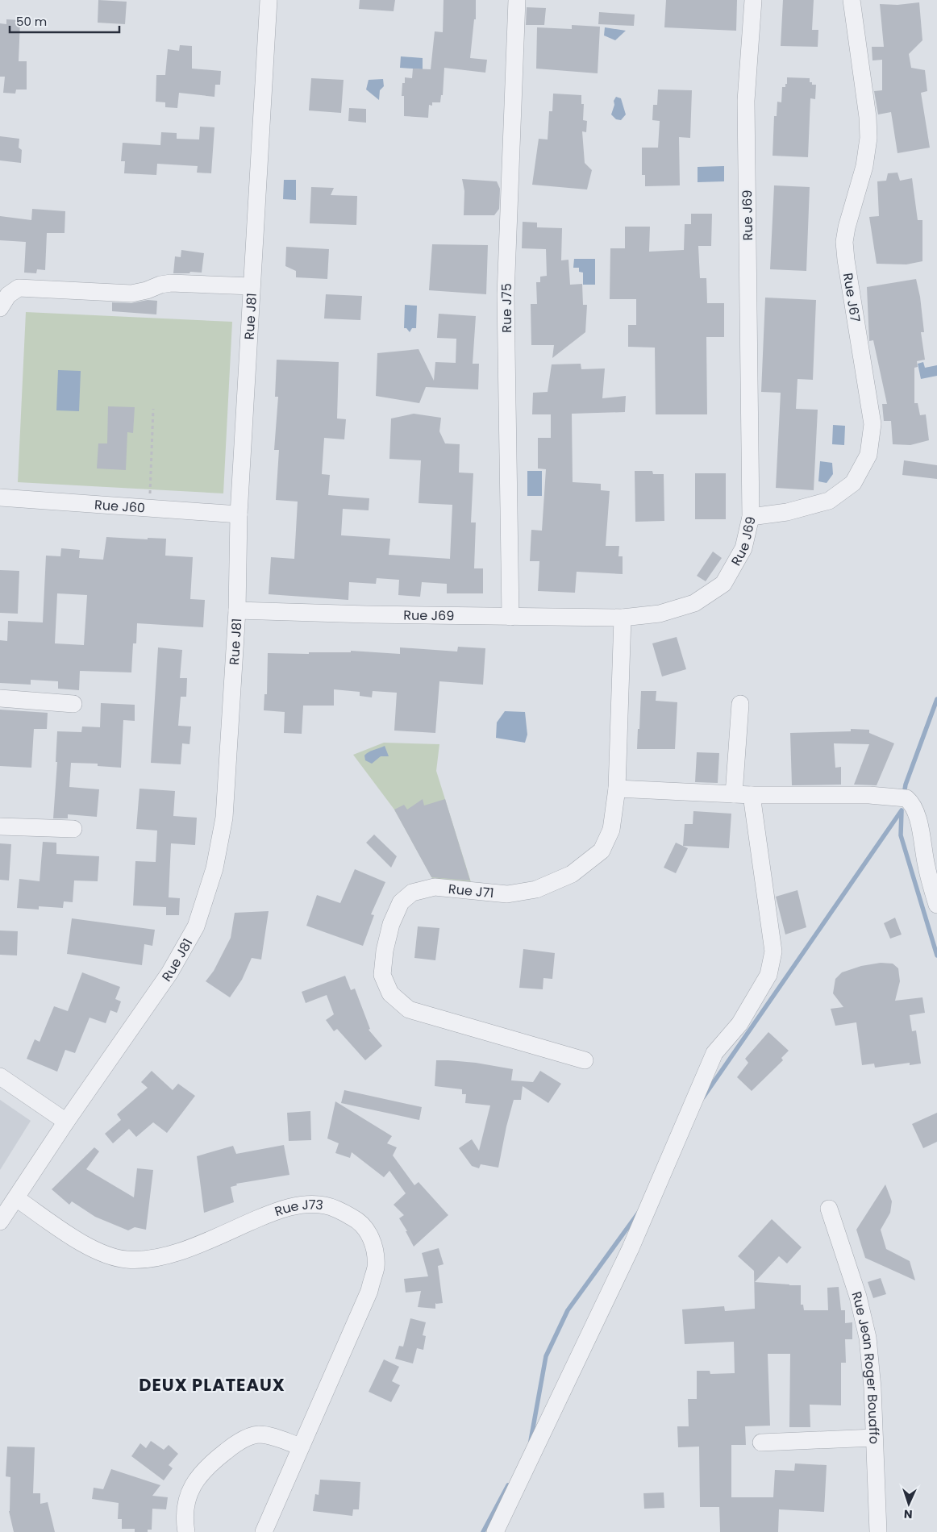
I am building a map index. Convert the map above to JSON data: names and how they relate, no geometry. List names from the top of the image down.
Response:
{
  "streets": {
    "street": [
      "Rue J69",
      "Rue J67",
      "Rue J75",
      "Rue J81",
      "Rue J60",
      "Rue J71",
      "Rue J73",
      "Rue Jean Roger Bouaffo"
    ]
  },
  "crossings": [
    ["Rue J69", "Rue J67"],
    ["Rue J69", "Rue J75"],
    ["Rue J69", "Rue J81"],
    ["Rue J69", "Rue J71"],
    ["Rue J81", "Rue J60"],
    ["Rue J81", "Rue J73"]
  ],
  "districts": ["DEUX PLATEAUX"],
  "scale_bar": "50 m",
  "north": "bottom"
}
